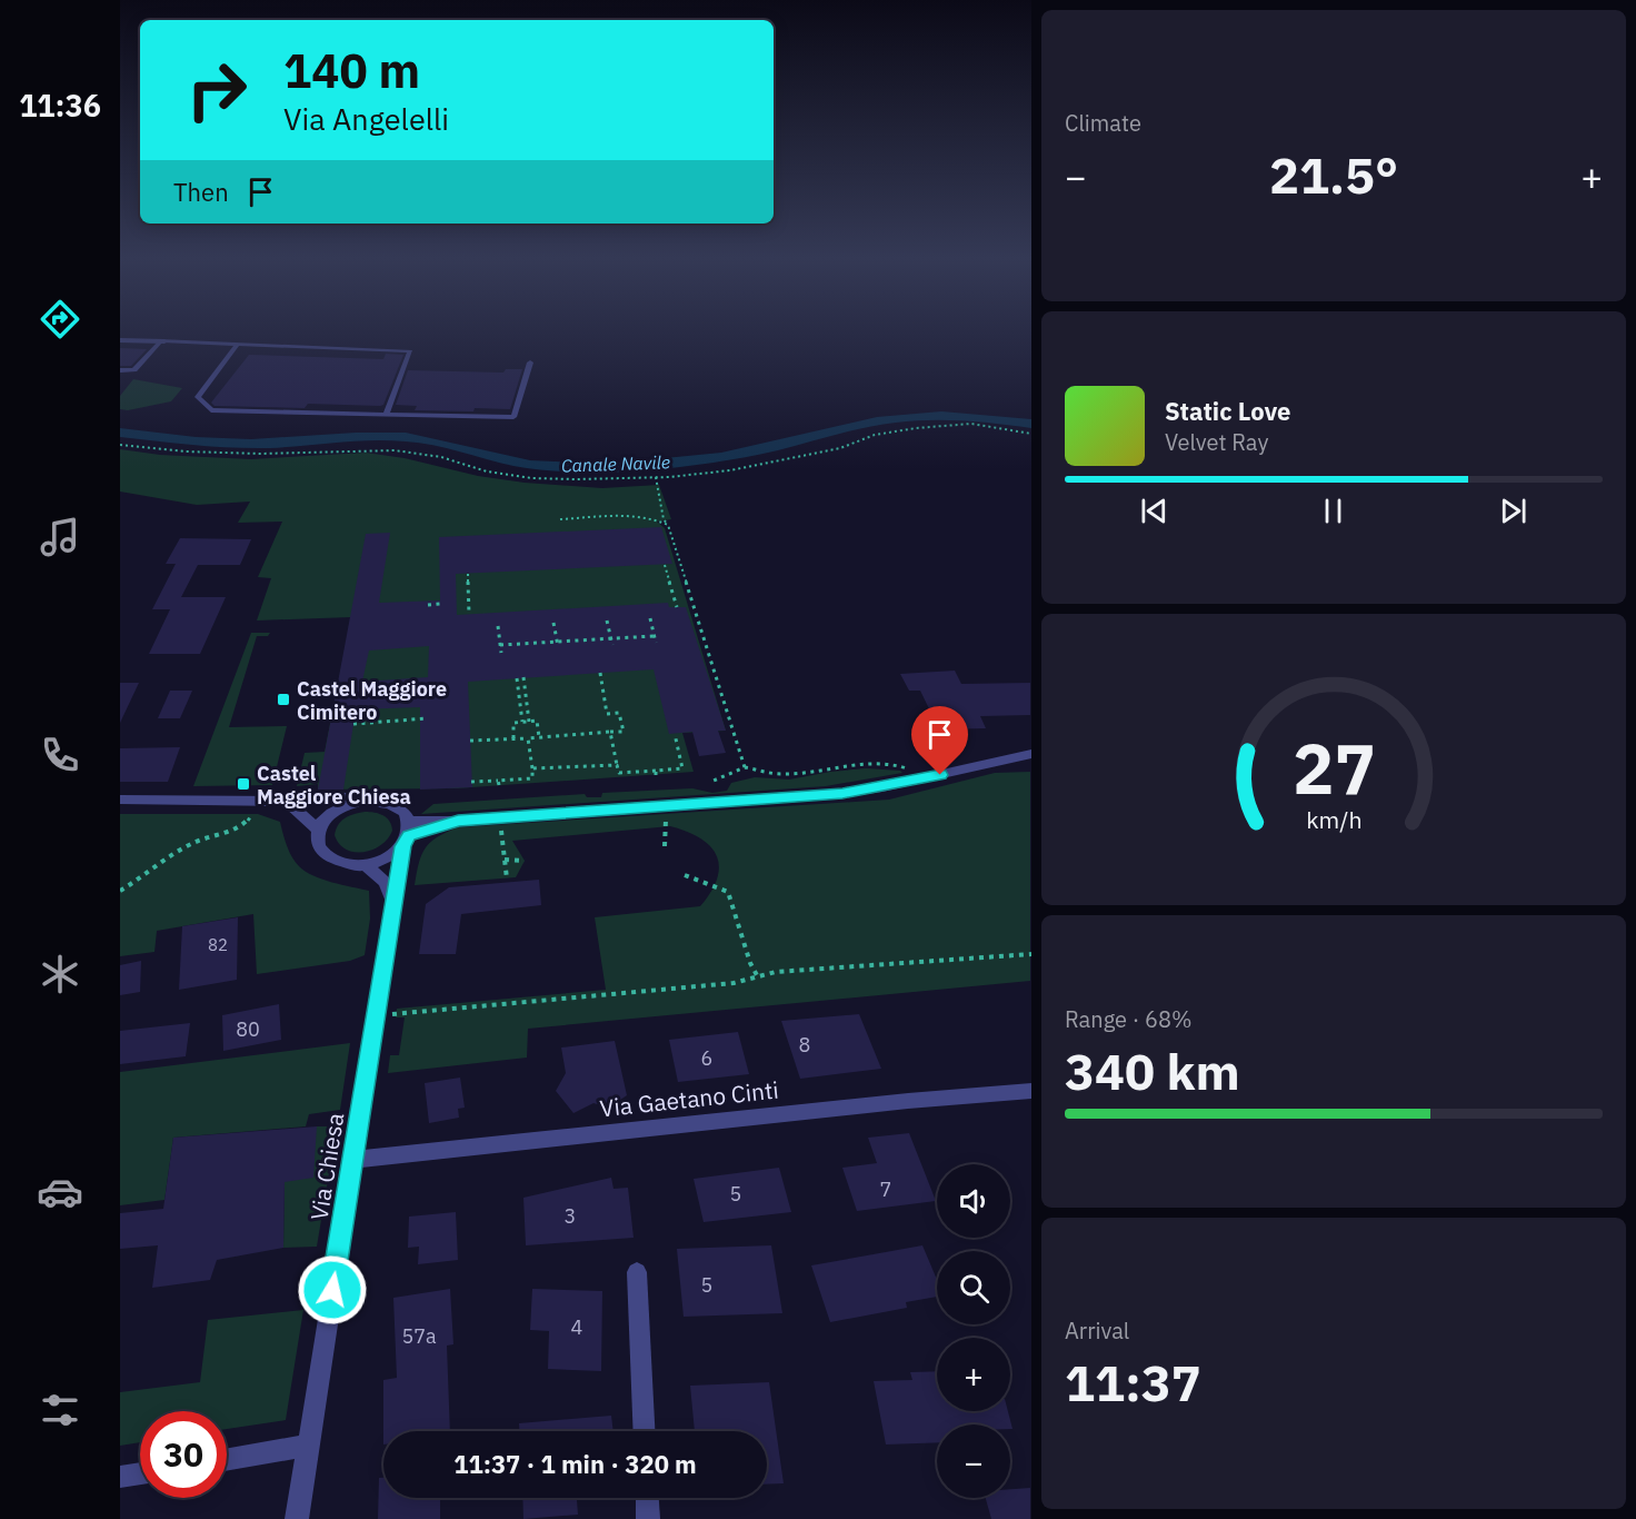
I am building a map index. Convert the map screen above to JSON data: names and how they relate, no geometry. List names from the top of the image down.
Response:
{
  "streets": {
    "street": ["Via Gaetano Cinti", "Via Chiesa"]
  },
  "crossings": [
    ["Via Gaetano Cinti", "Via Chiesa"]
  ],
  "water": ["Canale Navile"],
  "places": {
    "transit": ["Castel Maggiore Cimitero", "Castel Maggiore Chiesa"]
  },
  "house_numbers": [
    "82",
    "80",
    "8",
    "6",
    "7",
    "5",
    "3",
    "5",
    "4",
    "57a"
  ],
  "page": {
    "tabs": "11:36",
    "tile": [
      "Climate",
      ["Range · 68%", "340 km"],
      ["Arrival", "11:37"]
    ],
    "turn": ["140 m", "Via Angelelli"],
    "heat": ["−", "21.5°", "+"],
    "then": "Then",
    "song": ["Static Love", "Velvet Ray"],
    "map_buttons": ["+", "−"],
    "limit": "30",
    "trip": "11:37 · 1 min · 320 m",
    "gauge": ["27", "km/h"]
  }
}
